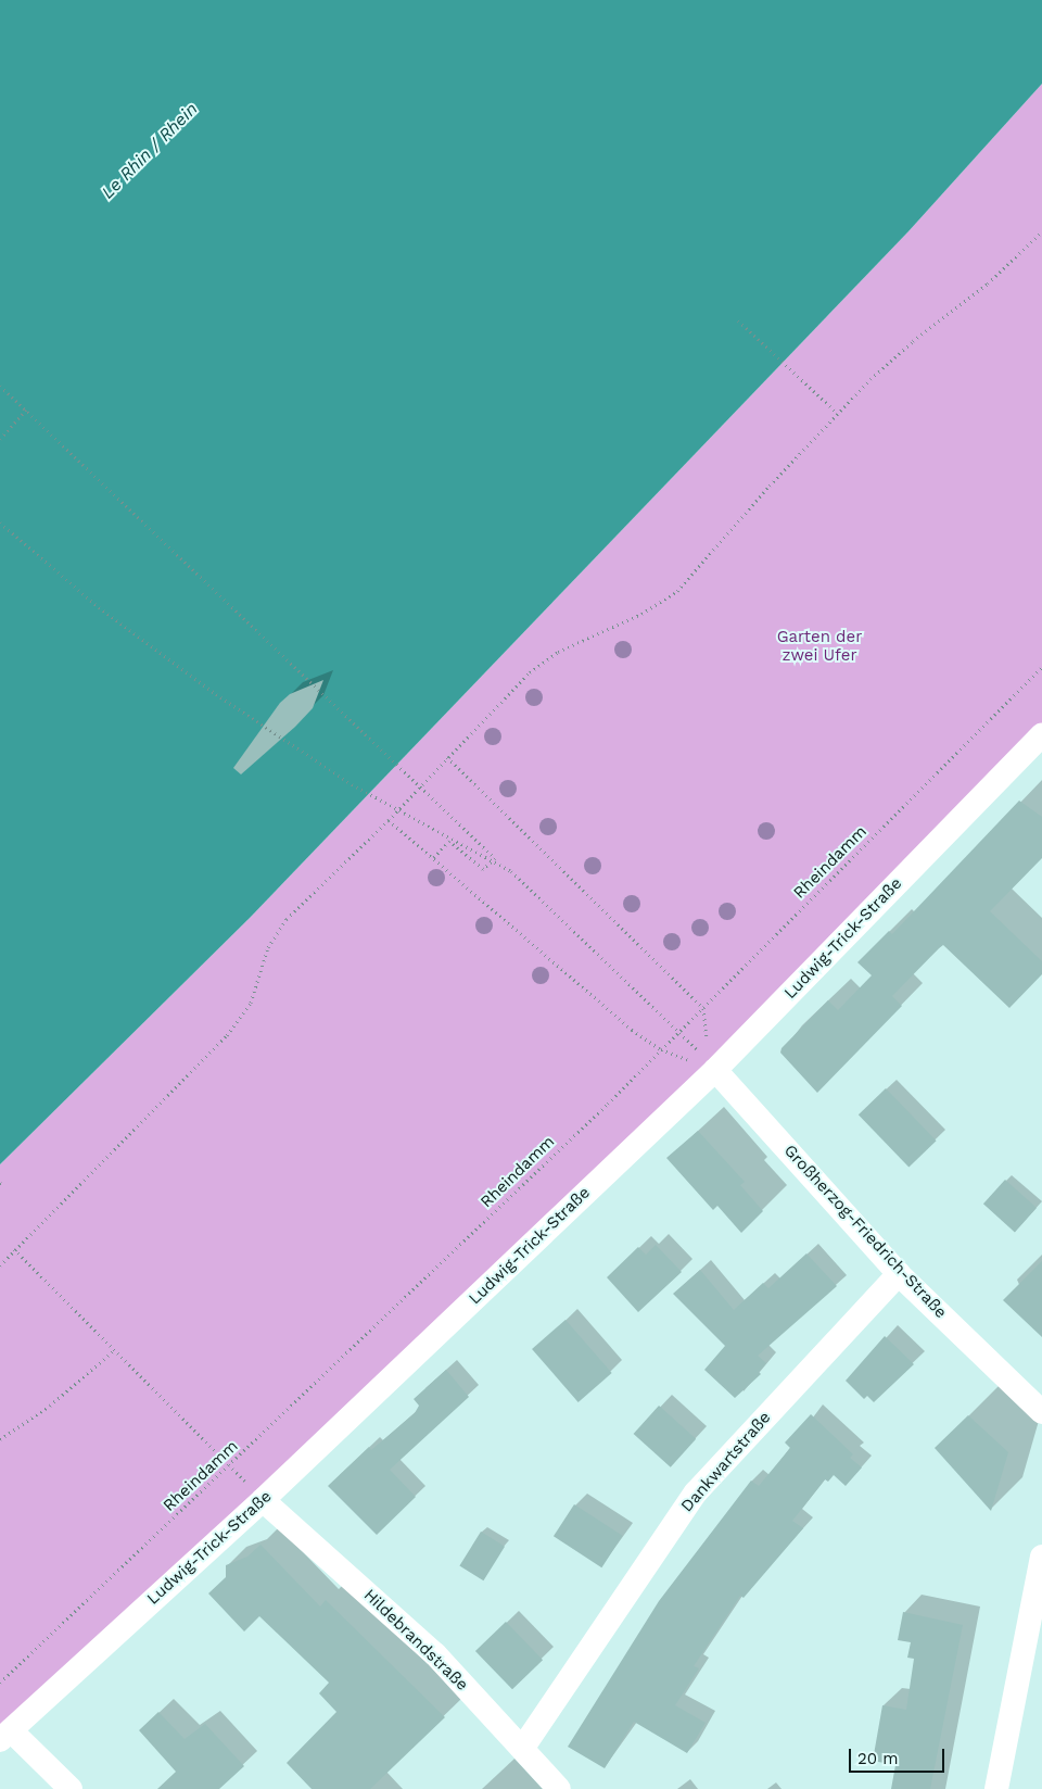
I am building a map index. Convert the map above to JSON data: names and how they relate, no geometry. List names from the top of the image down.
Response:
{
  "streets": {
    "street": [
      "Ludwig-Trick-Straße",
      "Großherzog-Friedrich-Straße",
      "Dankwartstraße",
      "Hildebrandstraße"
    ],
    "path": ["Rheindamm"]
  },
  "crossings": [
    ["Ludwig-Trick-Straße", "Großherzog-Friedrich-Straße"],
    ["Ludwig-Trick-Straße", "Hildebrandstraße"],
    ["Großherzog-Friedrich-Straße", "Dankwartstraße"],
    ["Dankwartstraße", "Hildebrandstraße"]
  ],
  "water": ["Le Rhin / Rhein"],
  "parks": ["Garten der zwei Ufer"],
  "scale_bar": "20 m"
}
